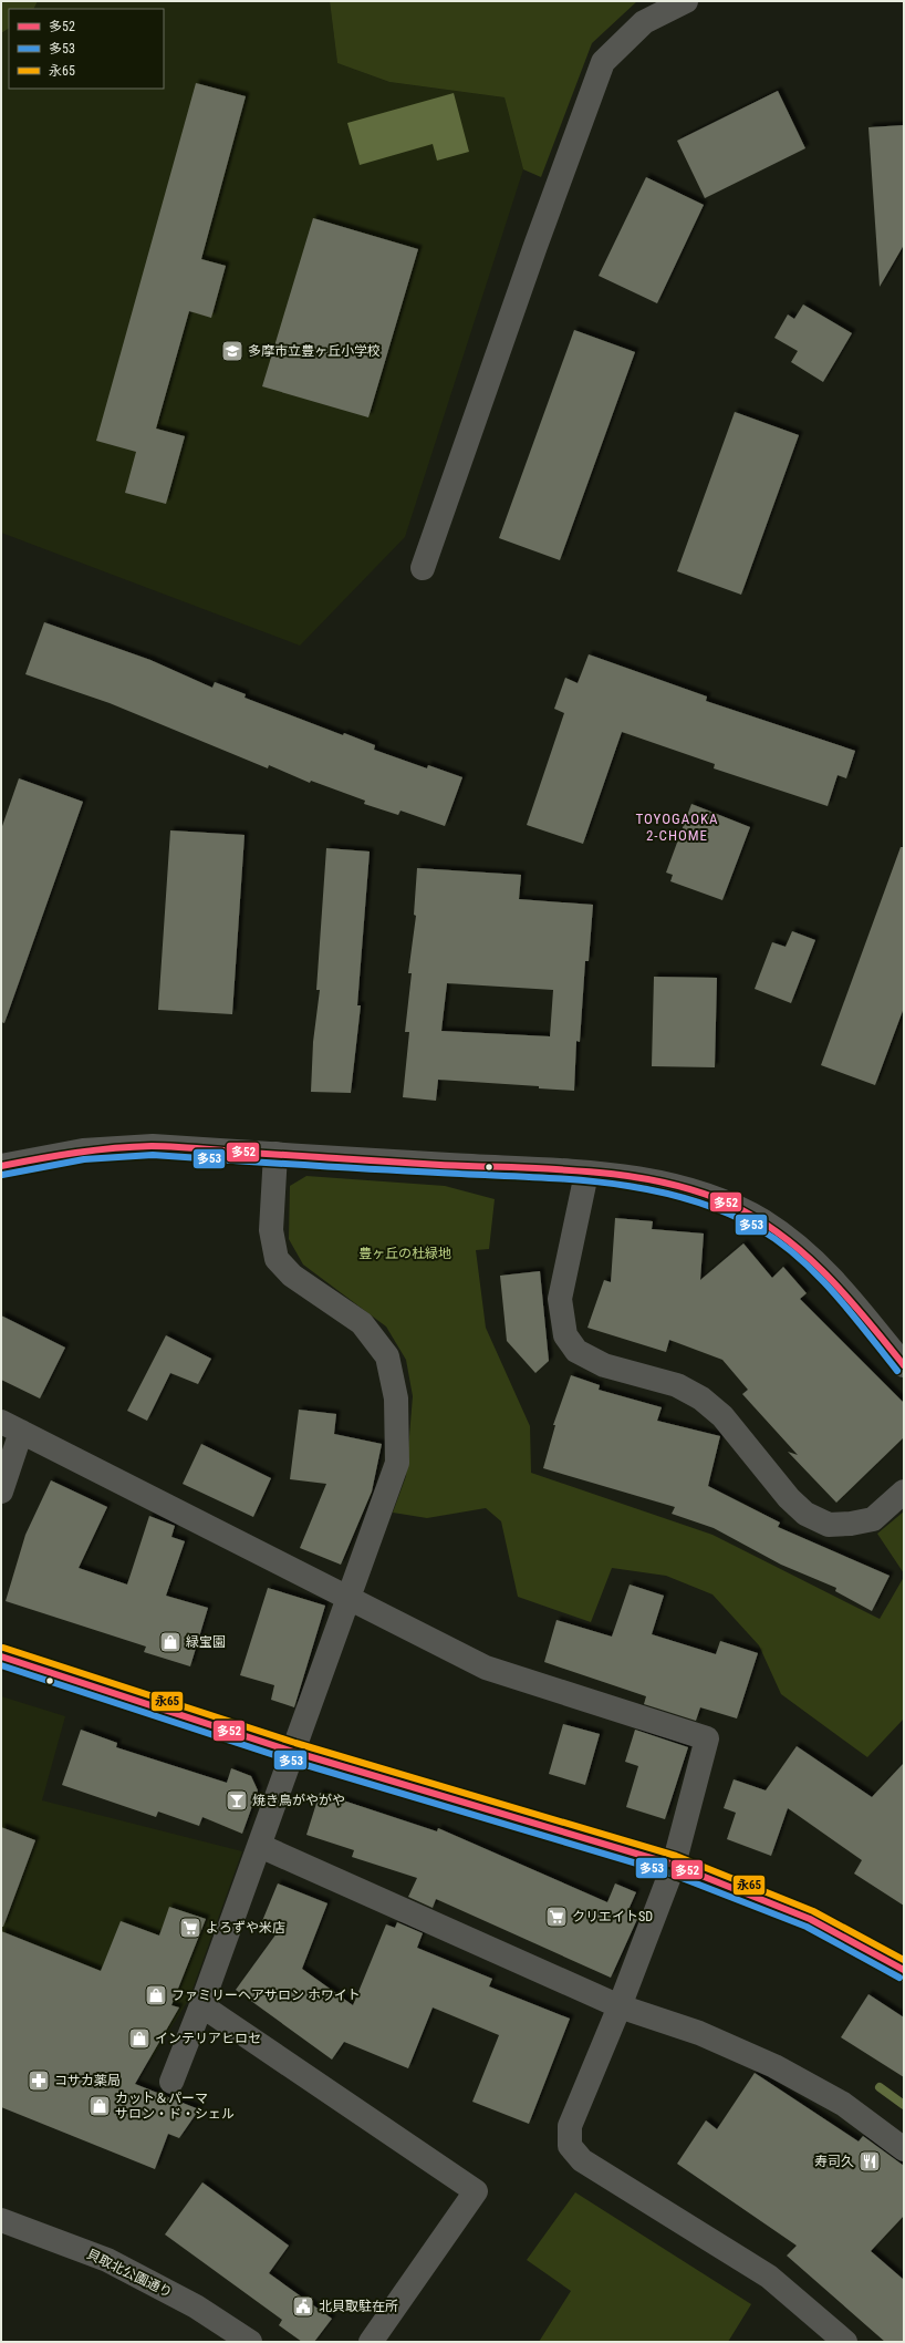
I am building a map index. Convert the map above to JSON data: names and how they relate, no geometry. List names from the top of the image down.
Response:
{
  "streets": {
    "street": ["貝取北公園通り"]
  },
  "districts": ["TOYOGAOKA 2-CHOME"],
  "parks": ["豊ヶ丘の杜緑地"],
  "places": {
    "school or university": ["多摩市立豊ヶ丘小学校"],
    "shop": [
      "緑宝園",
      "ファミリーヘアサロン ホワイト",
      "インテリアヒロセ",
      "カット＆パーマ サロン・ド・シェル"
    ],
    "bar": ["焼き鳥がやがや"],
    "supermarket": ["クリエイトSD", "よろずや米店"],
    "pharmacy": ["コサカ薬局"],
    "restaurant": ["寿司久"],
    "public building": ["北貝取駐在所"]
  },
  "lines": ["transit line 多52", "transit line 多53", "transit line 永65"],
  "legend": ["多52", "多53", "永65"]
}
